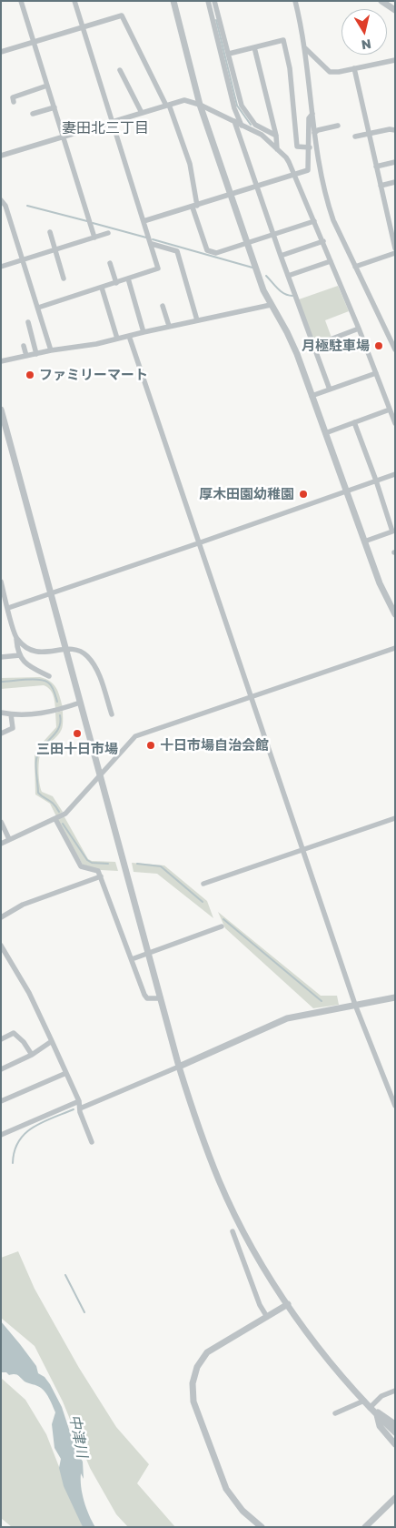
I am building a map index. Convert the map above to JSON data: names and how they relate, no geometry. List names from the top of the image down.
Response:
{
  "districts": ["妻田北三丁目"],
  "water": ["中津川"],
  "places": [
    "月極駐車場",
    "ファミリーマート",
    "厚木田園幼稚園",
    "三田十日市場",
    "十日市場自治会館"
  ],
  "north": "bottom"
}
